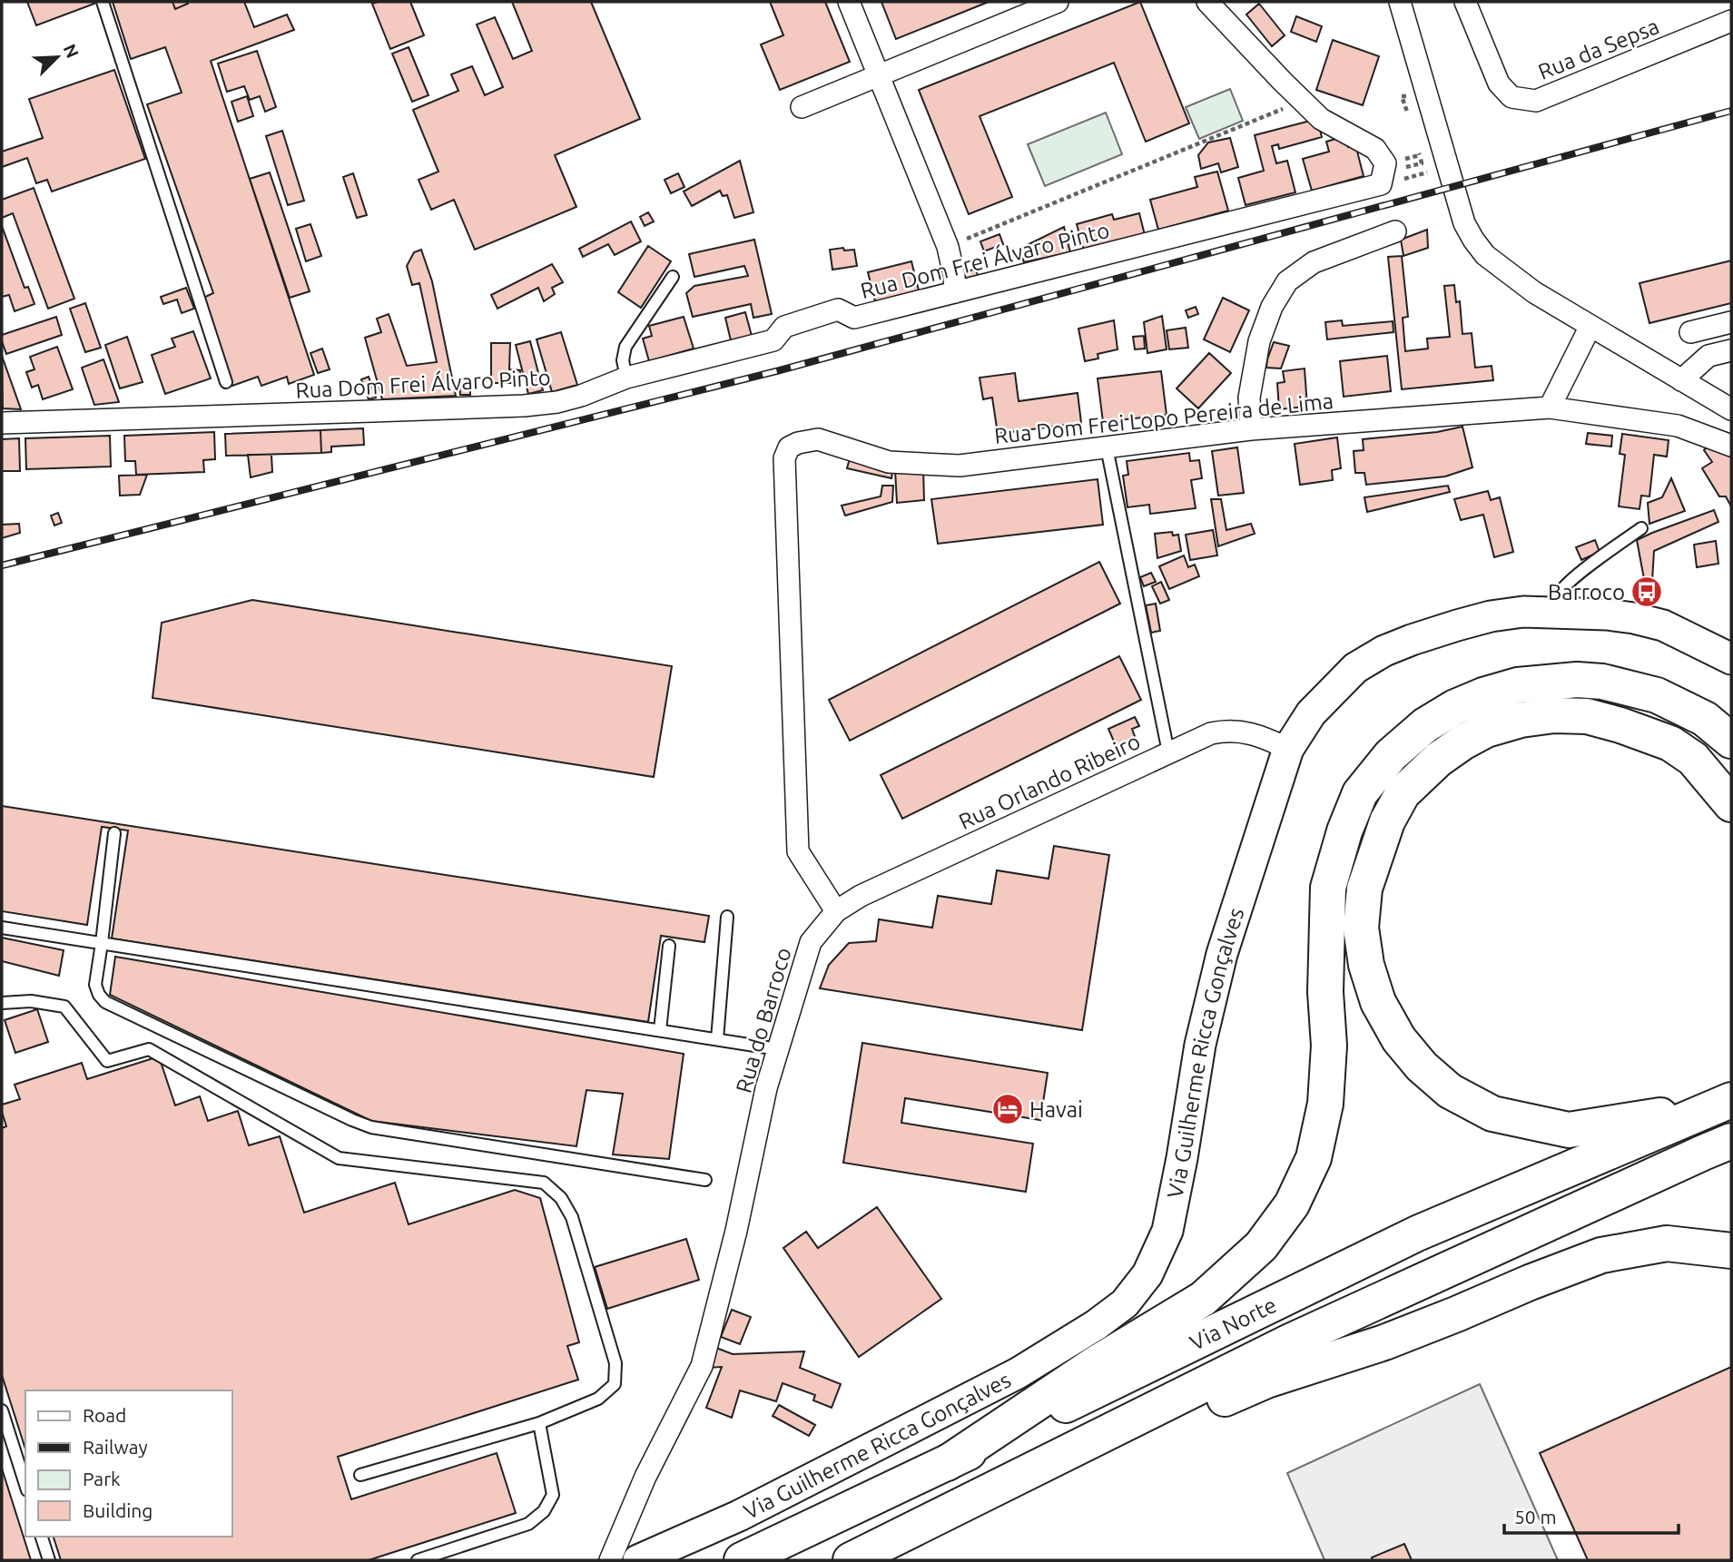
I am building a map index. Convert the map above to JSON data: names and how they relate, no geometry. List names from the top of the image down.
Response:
{
  "streets": {
    "highway": ["Via Norte"],
    "street": [
      "Rua da Sepsa",
      "Rua Dom Frei Álvaro Pinto",
      "Rua Dom Frei Lopo Pereira de Lima",
      "Rua Orlando Ribeiro",
      "Rua do Barroco",
      "Via Guilherme Ricca Gonçalves"
    ]
  },
  "crossings": [
    ["Rua Dom Frei Lopo Pereira de Lima", "Rua Orlando Ribeiro"],
    ["Rua Dom Frei Lopo Pereira de Lima", "Rua do Barroco"],
    ["Rua Orlando Ribeiro", "Rua do Barroco"],
    ["Rua Orlando Ribeiro", "Via Guilherme Ricca Gonçalves"]
  ],
  "places": {
    "bus stop": ["Barroco"],
    "hotel": ["Havai"]
  },
  "legend": [
    "Road",
    "Railway",
    "Park",
    "Building"
  ],
  "scale_bar": "50 m",
  "north": "top right"
}
